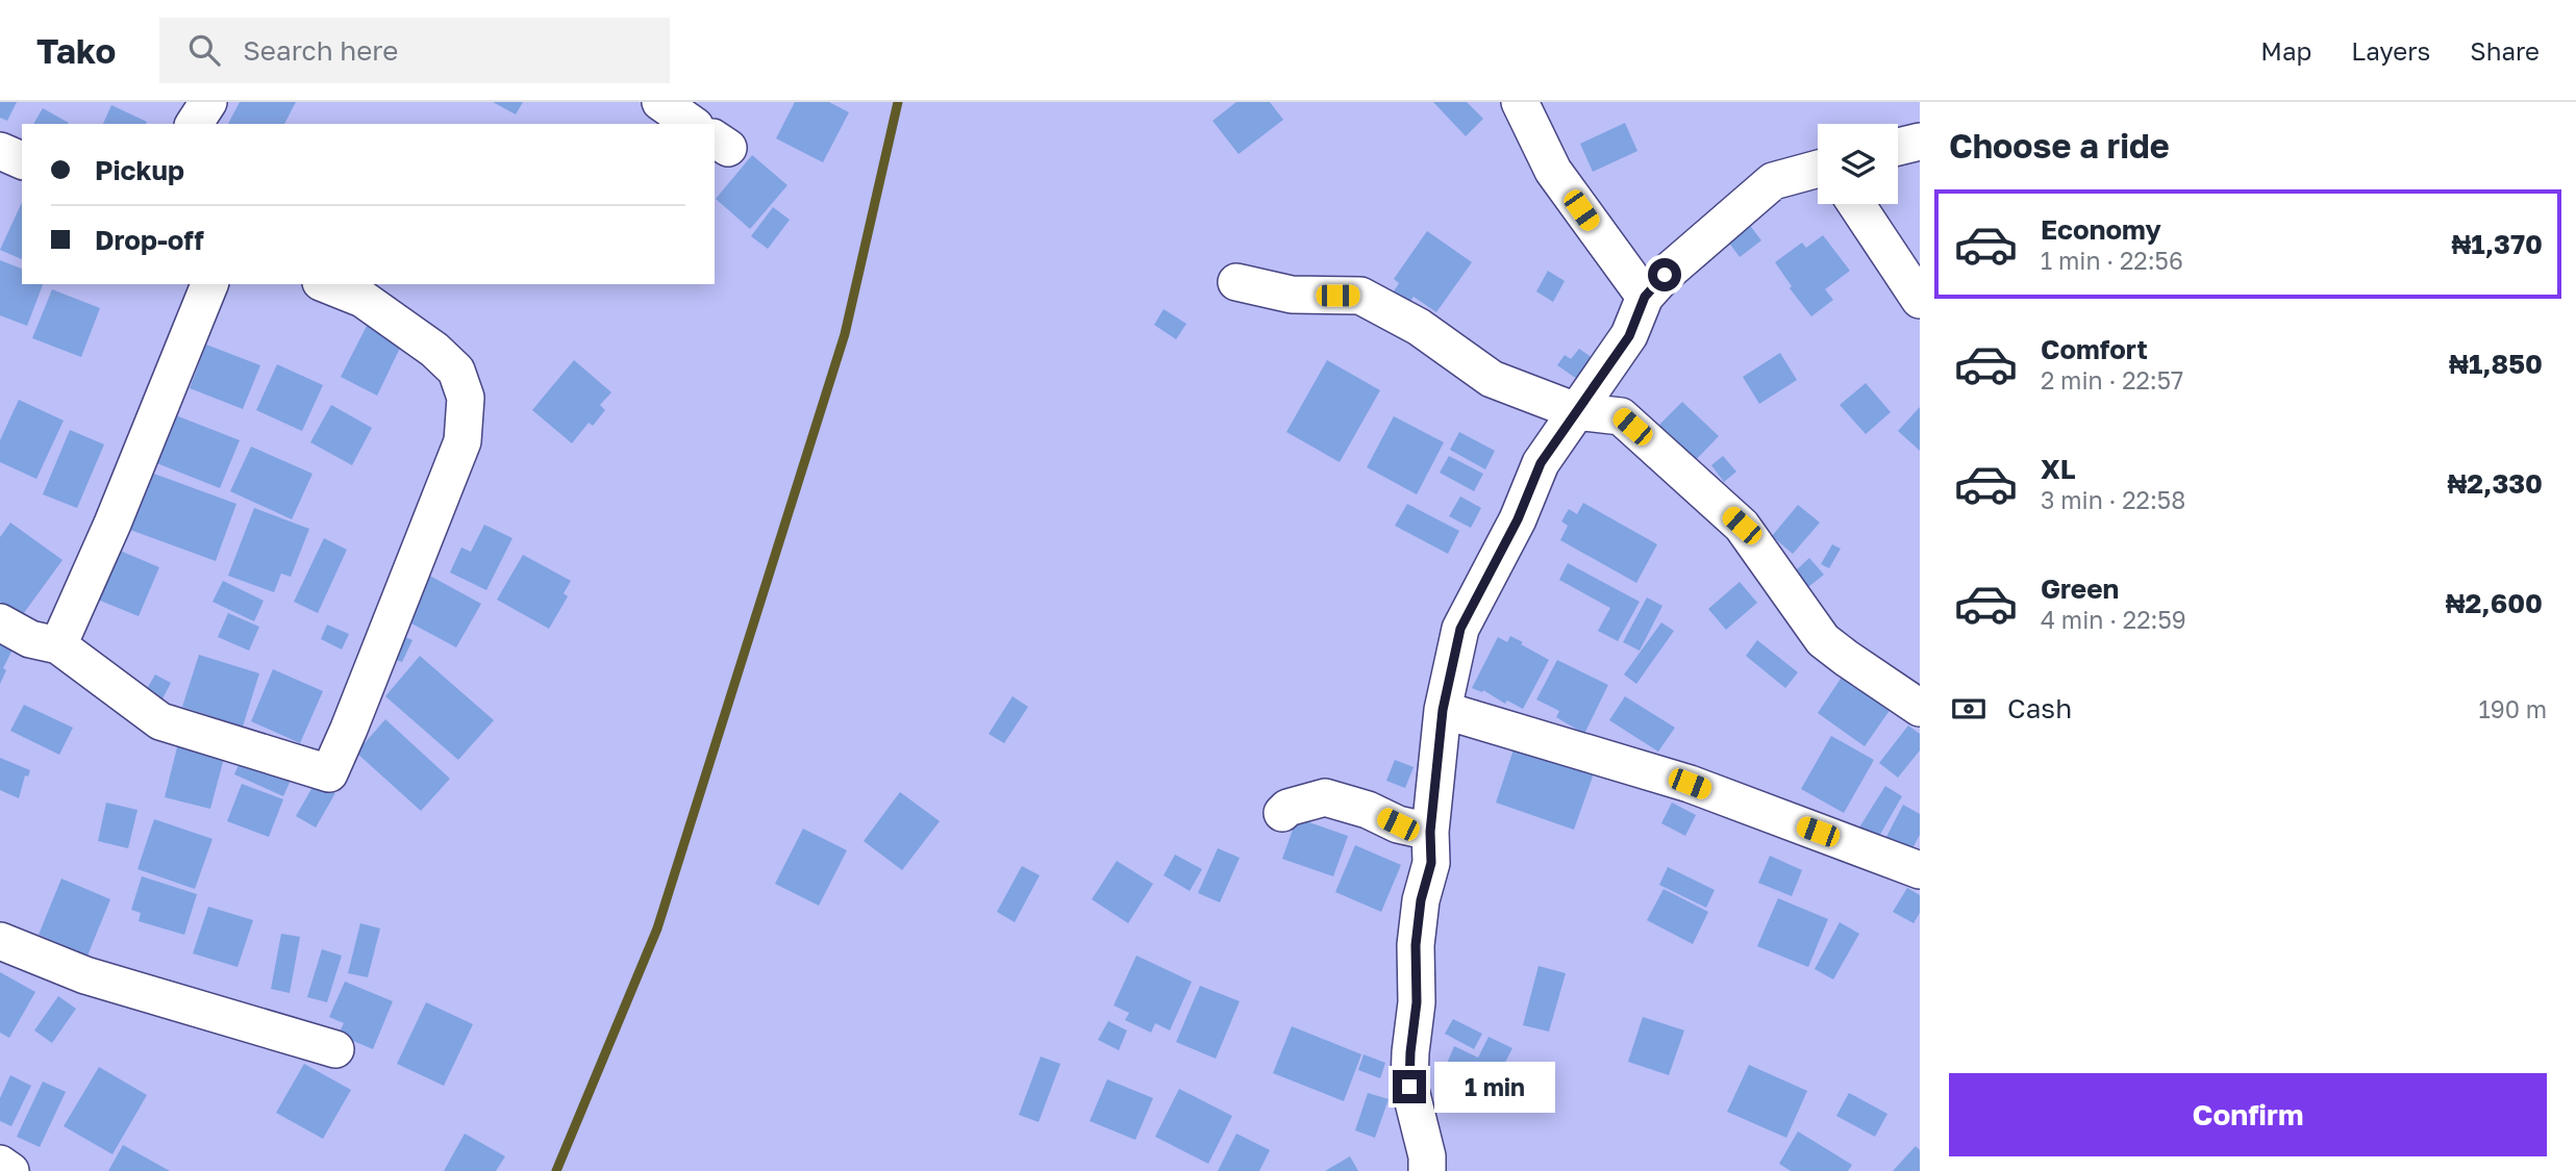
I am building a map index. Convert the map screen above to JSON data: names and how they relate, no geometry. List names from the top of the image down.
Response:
{
  "page": {
    "header": "Tako",
    "search": "Search here",
    "nav": ["Map", "Layers", "Share"],
    "heading": "Choose a ride",
    "banner": ["Pickup", "Drop-off"],
    "list": [
      {
        "name": "Economy",
        "note": "1 min · 22:56",
        "value": "₦1,370"
      },
      {
        "name": "Comfort",
        "note": "2 min · 22:57",
        "value": "₦1,850"
      },
      {
        "name": "XL",
        "note": "3 min · 22:58",
        "value": "₦2,330"
      },
      {
        "name": "Green",
        "note": "4 min · 22:59",
        "value": "₦2,600"
      }
    ],
    "pay": ["Cash", "190 m"],
    "buttons": "Confirm",
    "bubble": "1 min"
  }
}
